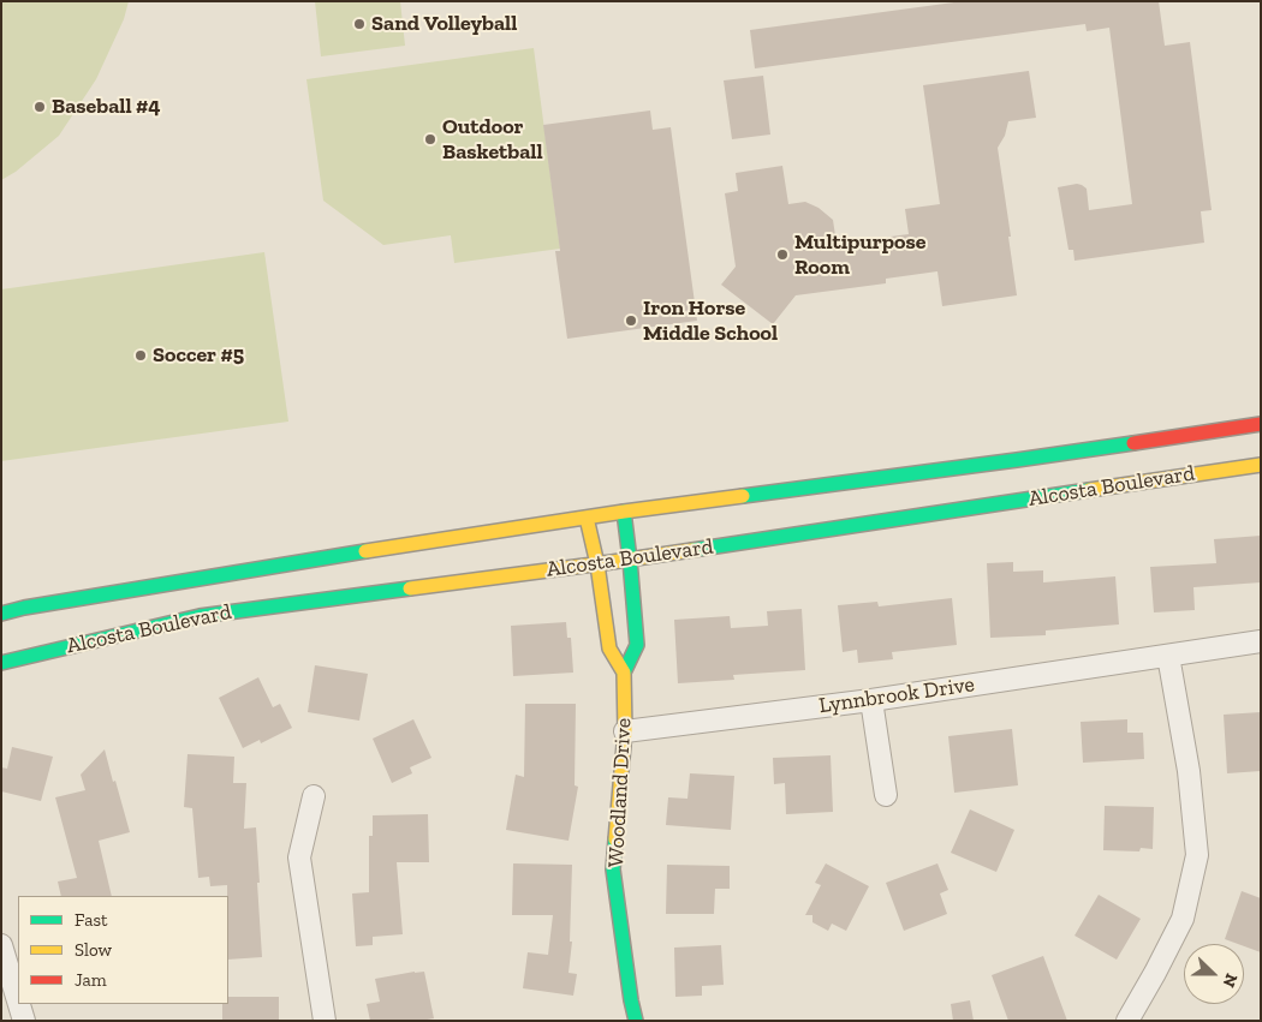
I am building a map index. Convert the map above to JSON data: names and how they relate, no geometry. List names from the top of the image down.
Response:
{
  "streets": {
    "main road": ["Alcosta Boulevard", "Woodland Drive"],
    "street": ["Lynnbrook Drive"]
  },
  "crossings": [
    ["Alcosta Boulevard", "Woodland Drive"],
    ["Lynnbrook Drive", "Woodland Drive"]
  ],
  "places": [
    "Sand Volleyball",
    "Baseball #4",
    "Outdoor Basketball",
    "Multipurpose Room",
    "Iron Horse Middle School",
    "Soccer #5"
  ],
  "legend": ["Fast", "Slow", "Jam"],
  "north": "right"
}
